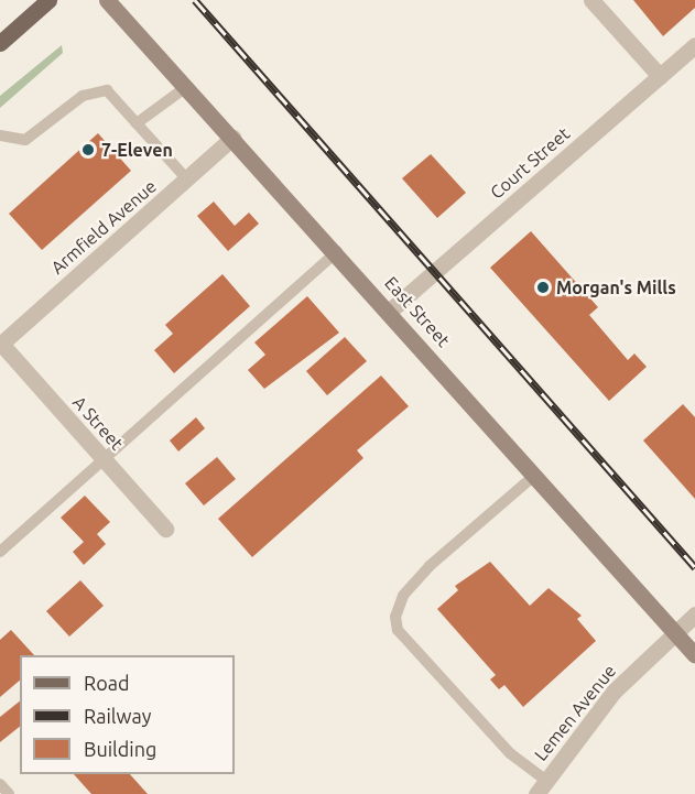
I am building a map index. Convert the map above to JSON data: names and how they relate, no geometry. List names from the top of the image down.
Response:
{
  "streets": {
    "main road": ["East Street"],
    "street": [
      "Court Street",
      "Armfield Avenue",
      "A Street",
      "Lemen Avenue"
    ]
  },
  "crossings": [
    ["Court Street", "East Street"],
    ["Armfield Avenue", "East Street"],
    ["Armfield Avenue", "A Street"],
    ["East Street", "Lemen Avenue"]
  ],
  "places": ["7-Eleven", "Morgan's Mills"],
  "legend": ["Road", "Railway", "Building"]
}
